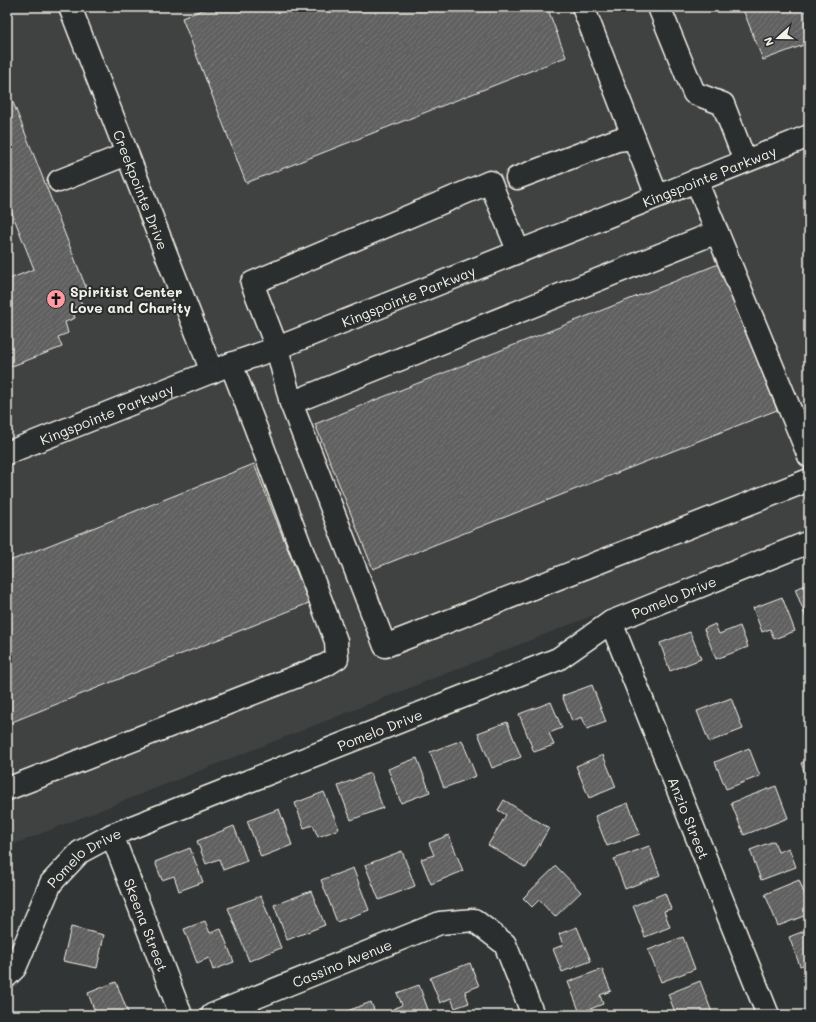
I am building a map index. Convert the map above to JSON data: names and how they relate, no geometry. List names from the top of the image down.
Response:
{
  "streets": {
    "street": [
      "Kingspointe Parkway",
      "Creekpointe Drive",
      "Pomelo Drive",
      "Anzio Street",
      "Skeena Street",
      "Cassino Avenue"
    ]
  },
  "crossings": [
    ["Kingspointe Parkway", "Creekpointe Drive"],
    ["Pomelo Drive", "Anzio Street"],
    ["Pomelo Drive", "Skeena Street"]
  ],
  "places": {
    "church": ["Spiritist Center Love and Charity"]
  },
  "north": "left"
}
